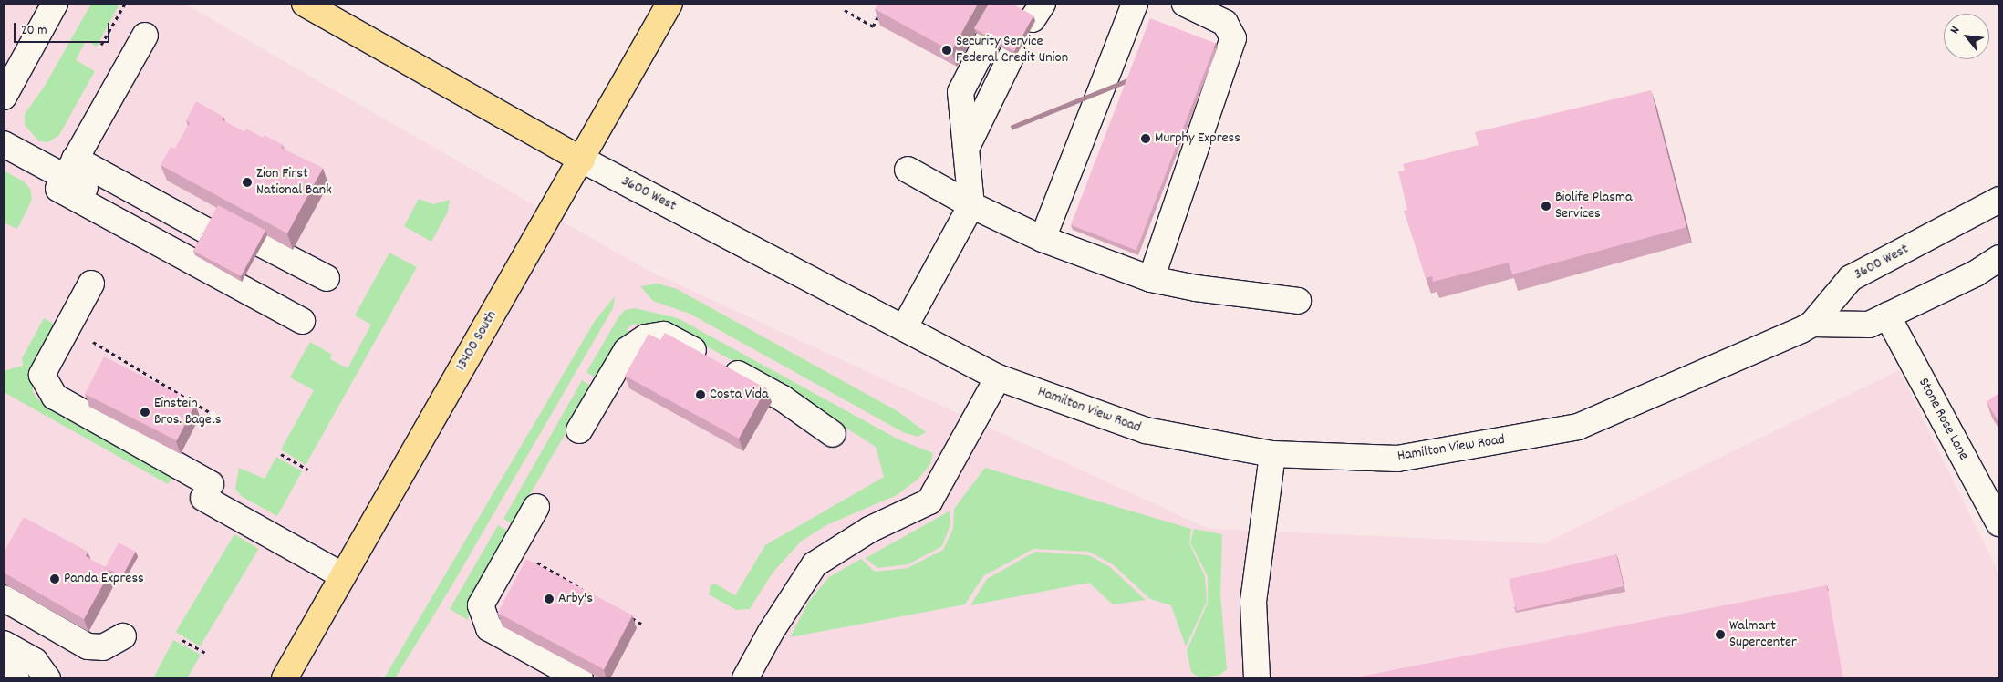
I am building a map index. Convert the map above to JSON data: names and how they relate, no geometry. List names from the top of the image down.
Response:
{
  "streets": {
    "main road": ["3600 West", "13400 South"],
    "street": ["Hamilton View Road", "Stone Rose Lane"]
  },
  "crossings": [
    ["3600 West", "13400 South"],
    ["3600 West", "Hamilton View Road"]
  ],
  "places": [
    "Security Service Federal Credit Union",
    "Murphy Express",
    "Zion First National Bank",
    "Biolife Plasma Services",
    "Costa Vida",
    "Einstein Bros. Bagels",
    "Panda Express",
    "Arby's",
    "Walmart Supercenter"
  ],
  "scale_bar": "20 m",
  "north": "top left"
}
